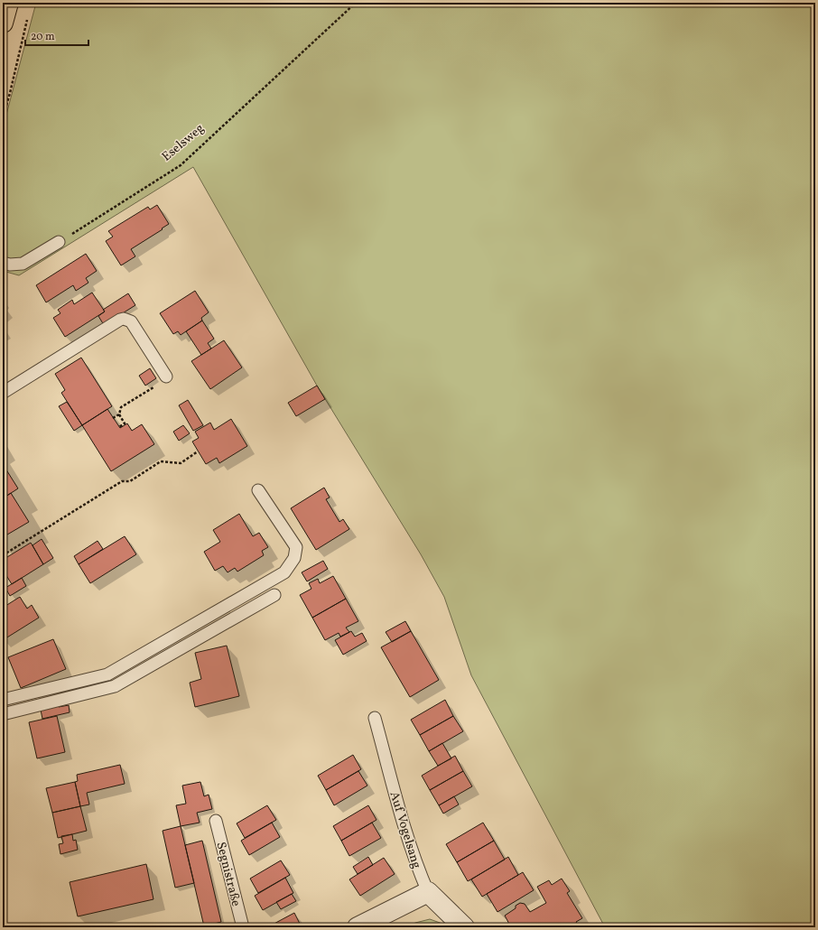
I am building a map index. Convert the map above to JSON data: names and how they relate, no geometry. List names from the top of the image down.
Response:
{
  "streets": {
    "street": ["Auf Vogelsang"],
    "lane": ["Segnistraße"],
    "path": ["Eselsweg"]
  },
  "scale_bar": "20 m"
}
